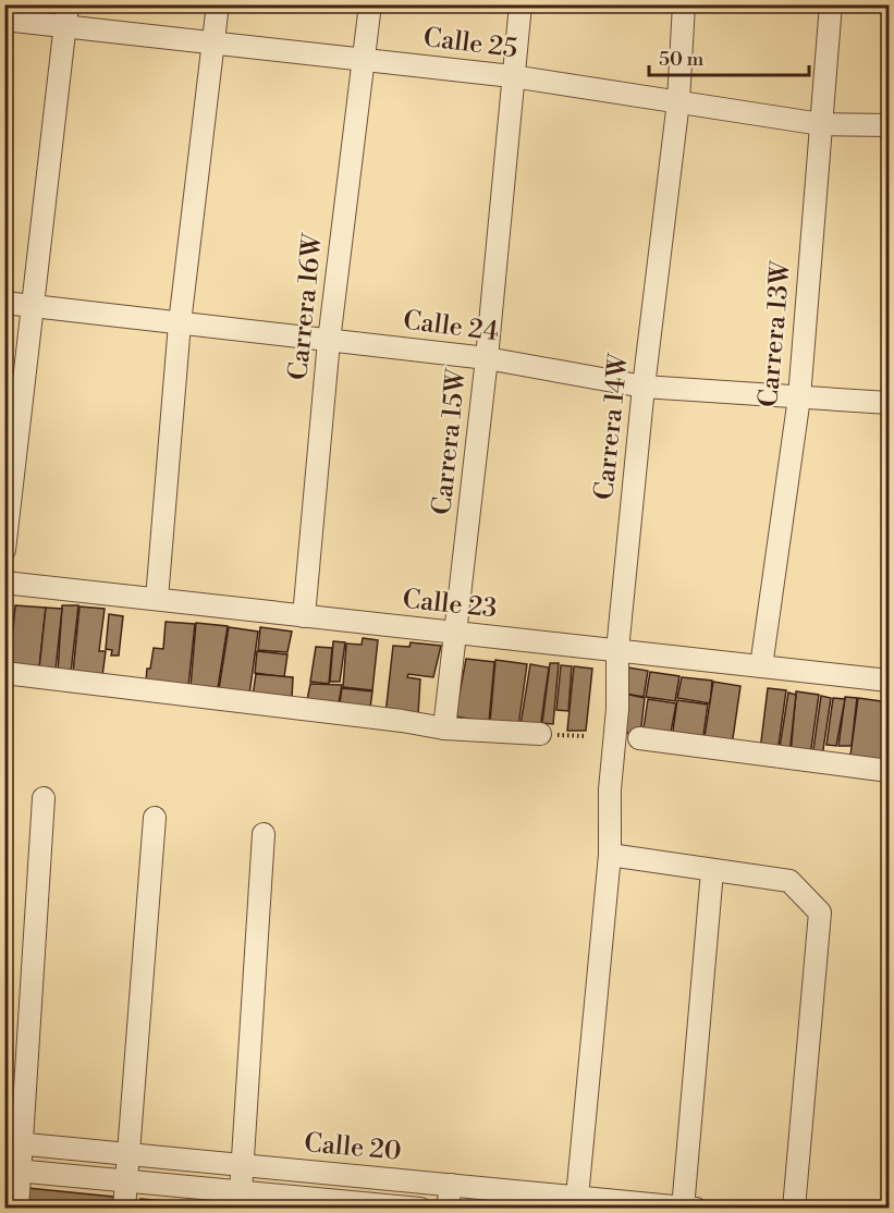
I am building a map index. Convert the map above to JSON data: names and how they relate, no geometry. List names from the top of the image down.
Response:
{
  "streets": {
    "street": [
      "Calle 25",
      "Carrera 16W",
      "Calle 24",
      "Carrera 13W",
      "Carrera 14W",
      "Carrera 15W",
      "Calle 23",
      "Calle 20"
    ]
  },
  "crossings": [
    ["Calle 25", "Carrera 16W"],
    ["Calle 25", "Carrera 13W"],
    ["Calle 25", "Carrera 14W"],
    ["Calle 25", "Carrera 15W"],
    ["Carrera 16W", "Calle 24"],
    ["Carrera 16W", "Calle 23"],
    ["Calle 24", "Carrera 13W"],
    ["Calle 24", "Carrera 14W"],
    ["Calle 24", "Carrera 15W"],
    ["Carrera 13W", "Calle 23"],
    ["Carrera 14W", "Calle 23"],
    ["Carrera 14W", "Calle 20"],
    ["Carrera 15W", "Calle 23"]
  ],
  "scale_bar": "50 m"
}
